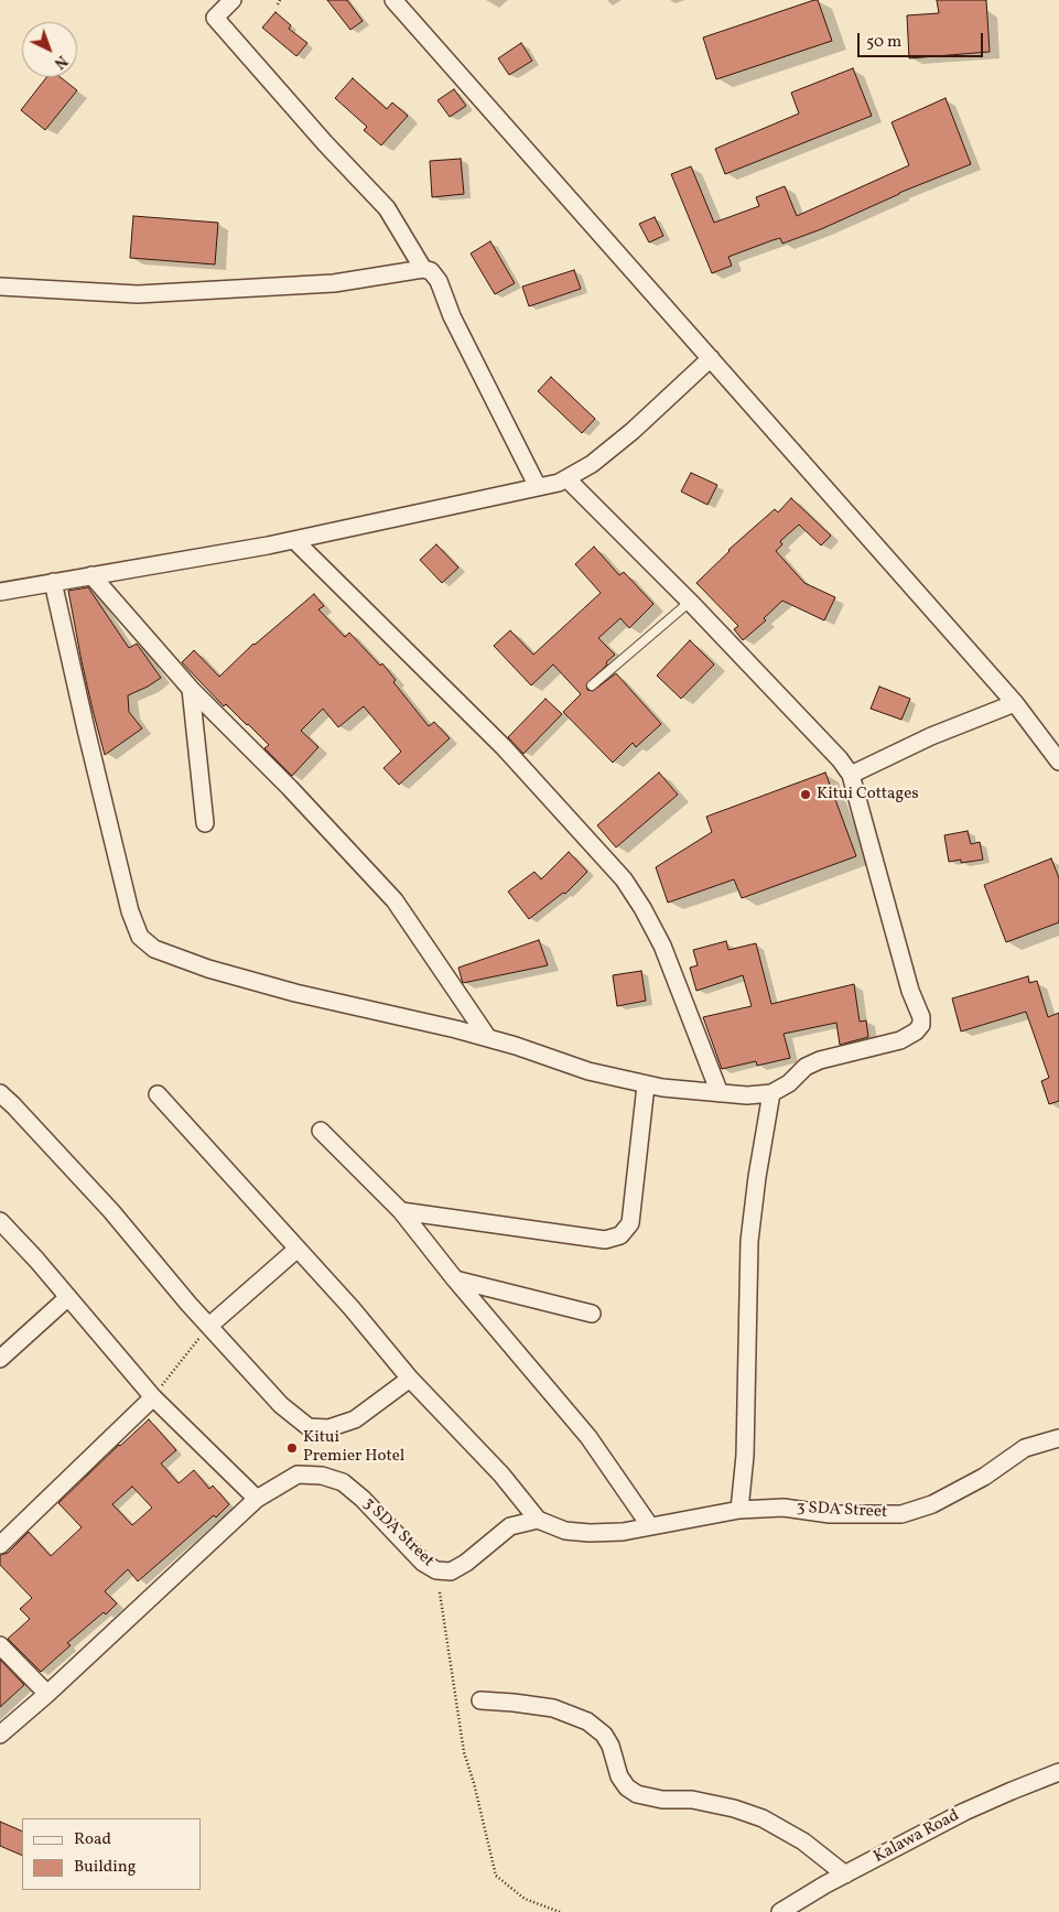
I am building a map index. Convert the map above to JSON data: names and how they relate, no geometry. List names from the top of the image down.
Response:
{
  "streets": {
    "street": ["3 SDA Street", "Kalawa Road"]
  },
  "places": ["Kitui Cottages", "Kitui Premier Hotel"],
  "legend": ["Road", "Building"],
  "scale_bar": "50 m",
  "north": "bottom right"
}
